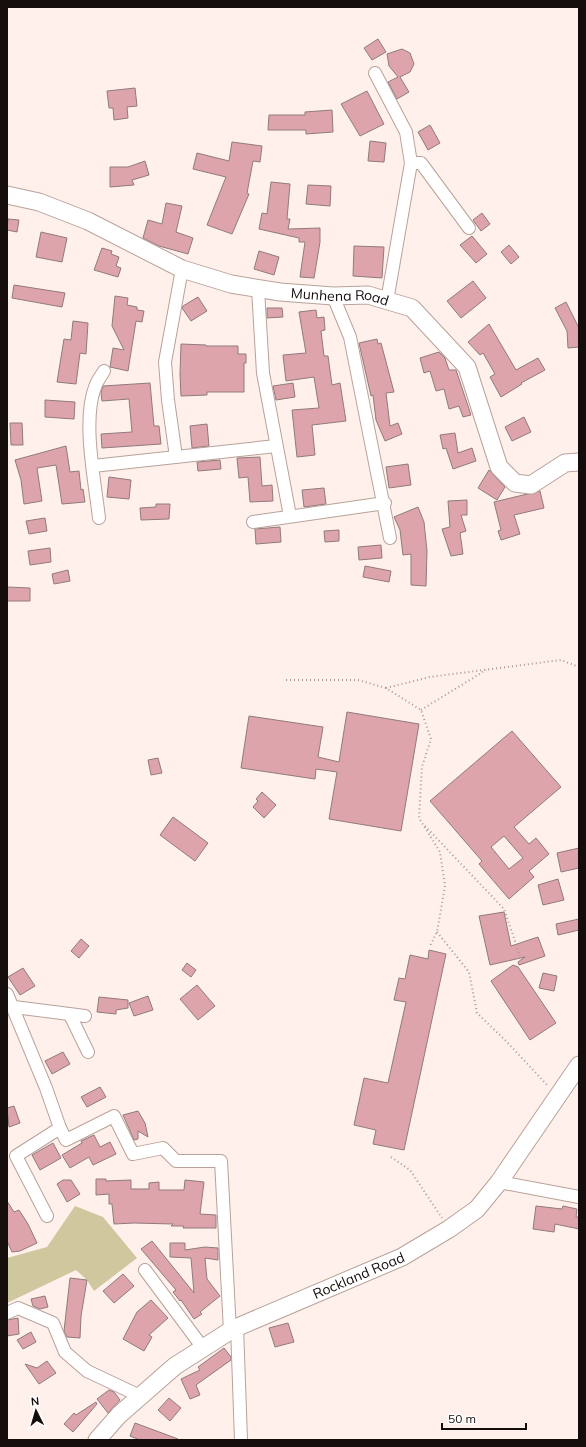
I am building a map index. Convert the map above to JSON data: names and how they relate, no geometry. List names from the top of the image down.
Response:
{
  "streets": {
    "street": ["Munhena Road", "Rockland Road"]
  },
  "scale_bar": "50 m",
  "north": "top"
}
